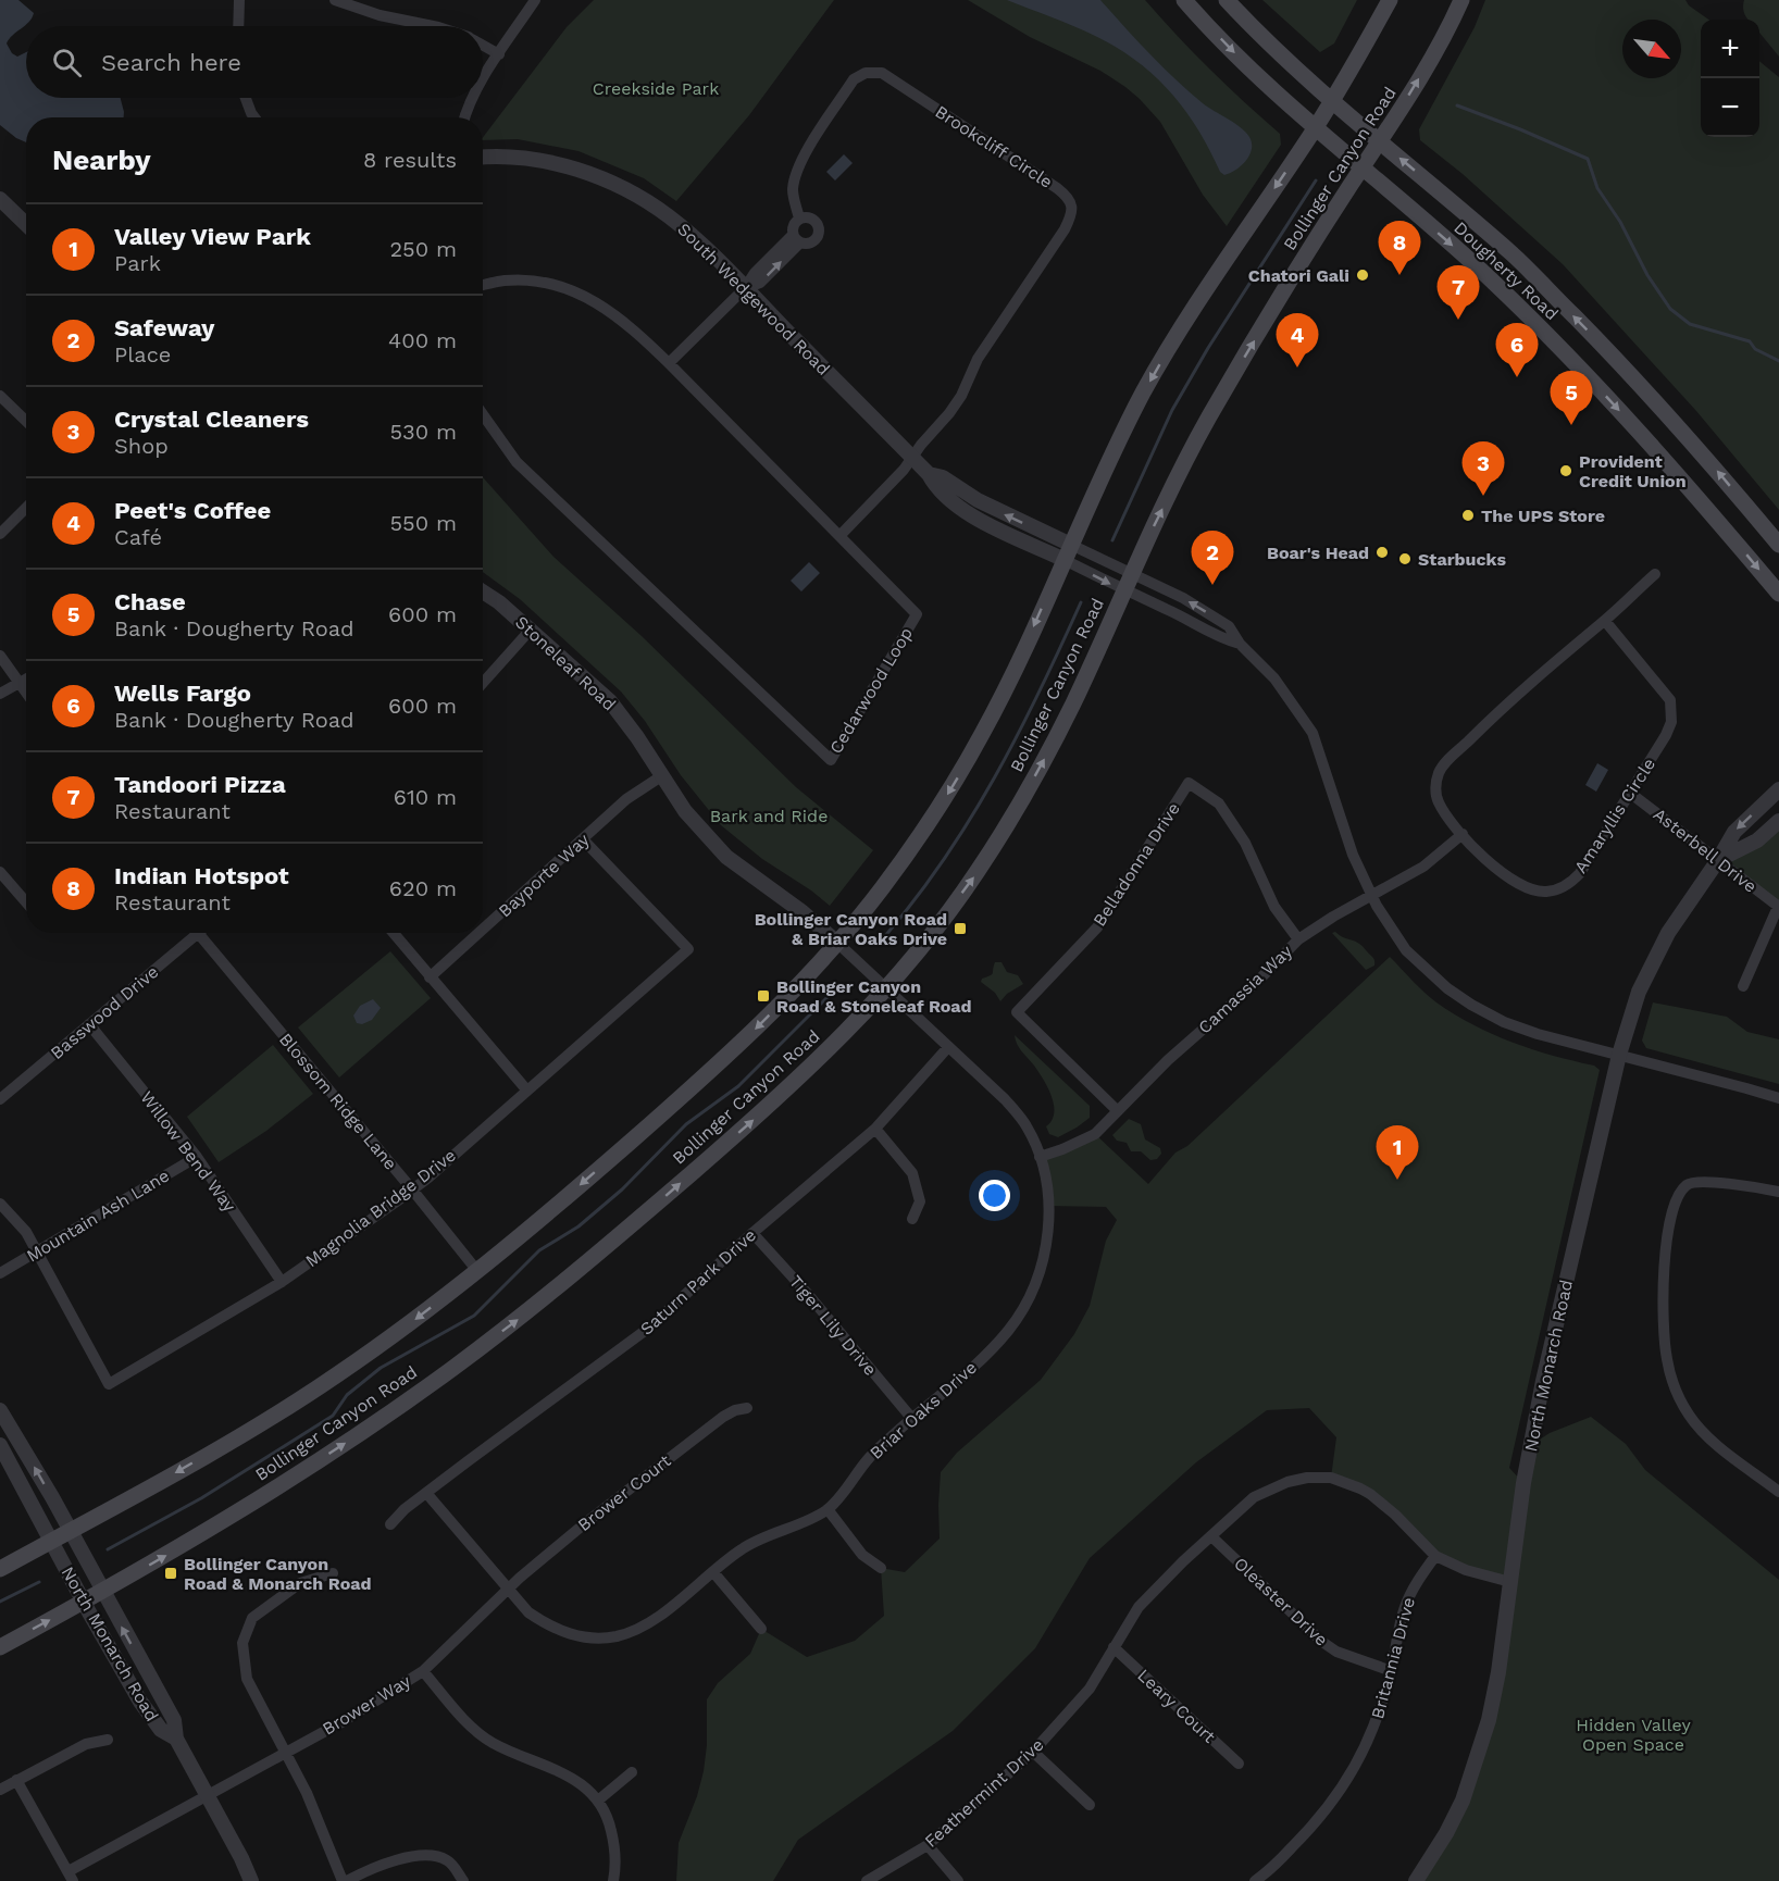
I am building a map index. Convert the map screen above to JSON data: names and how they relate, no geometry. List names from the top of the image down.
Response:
{
  "streets": {
    "main road": ["Bollinger Canyon Road", "Dougherty Road"],
    "street": [
      "Brookcliff Circle",
      "South Wedgewood Road",
      "Stoneleaf Road",
      "Cedarwood Loop",
      "Amaryllis Circle",
      "Asterbell Drive",
      "Belladonna Drive",
      "Bayporte Way",
      "Camassia Way",
      "Basswood Drive",
      "Blossom Ridge Lane",
      "Willow Bend Way",
      "Magnolia Bridge Drive",
      "Mountain Ash Lane",
      "Saturn Park Drive",
      "Tiger Lily Drive",
      "North Monarch Road",
      "Briar Oaks Drive",
      "Brower Court",
      "Oleaster Drive",
      "Britannia Drive",
      "Brower Way",
      "Leary Court",
      "Feathermint Drive"
    ]
  },
  "crossings": [
    ["Brookcliff Circle", "South Wedgewood Road"],
    ["Bollinger Canyon Road", "Dougherty Road"],
    ["Bollinger Canyon Road", "North Monarch Road"],
    ["Bollinger Canyon Road", "Briar Oaks Drive"],
    ["Stoneleaf Road", "Bayporte Way"],
    ["Stoneleaf Road", "Briar Oaks Drive"],
    ["Amaryllis Circle", "Asterbell Drive"],
    ["Amaryllis Circle", "Camassia Way"],
    ["Asterbell Drive", "North Monarch Road"],
    ["Belladonna Drive", "Camassia Way"],
    ["Bayporte Way", "Magnolia Bridge Drive"],
    ["Camassia Way", "Briar Oaks Drive"],
    ["Basswood Drive", "Blossom Ridge Lane"],
    ["Basswood Drive", "Willow Bend Way"],
    ["Blossom Ridge Lane", "Magnolia Bridge Drive"],
    ["Willow Bend Way", "Magnolia Bridge Drive"],
    ["Willow Bend Way", "Mountain Ash Lane"],
    ["Magnolia Bridge Drive", "Mountain Ash Lane"],
    ["Saturn Park Drive", "Tiger Lily Drive"],
    ["Saturn Park Drive", "Briar Oaks Drive"],
    ["Tiger Lily Drive", "Briar Oaks Drive"],
    ["North Monarch Road", "Brower Way"],
    ["North Monarch Road", "Feathermint Drive"],
    ["Briar Oaks Drive", "Brower Court"],
    ["Briar Oaks Drive", "Brower Way"],
    ["Brower Court", "Brower Way"],
    ["Oleaster Drive", "Britannia Drive"],
    ["Oleaster Drive", "Feathermint Drive"],
    ["Britannia Drive", "Feathermint Drive"],
    ["Leary Court", "Feathermint Drive"]
  ],
  "parks": ["Creekside Park", "Bark and Ride", "Hidden Valley Open Space"],
  "places": {
    "other": [
      "Chatori Gali",
      "Provident Credit Union",
      "The UPS Store",
      "Boar's Head",
      "Starbucks"
    ],
    "transit": ["Bollinger Canyon Road & Briar Oaks Drive", "Bollinger Canyon Road & Stoneleaf Road", "Bollinger Canyon Road & Monarch Road"]
  },
  "north": "bottom right",
  "page": {
    "map_buttons": ["+", "−"],
    "search": "Search here",
    "heading": ["Nearby", "8 results"],
    "list": [
      {
        "mark": "1",
        "name": "Valley View Park",
        "note": "Park",
        "value": "250 m"
      },
      {
        "mark": "2",
        "name": "Safeway",
        "note": "Place",
        "value": "400 m"
      },
      {
        "mark": "3",
        "name": "Crystal Cleaners",
        "note": "Shop",
        "value": "530 m"
      },
      {
        "mark": "4",
        "name": "Peet's Coffee",
        "note": "Café",
        "value": "550 m"
      },
      {
        "mark": "5",
        "name": "Chase",
        "note": "Bank · Dougherty Road",
        "value": "600 m"
      },
      {
        "mark": "6",
        "name": "Wells Fargo",
        "note": "Bank · Dougherty Road",
        "value": "600 m"
      },
      {
        "mark": "7",
        "name": "Tandoori Pizza",
        "note": "Restaurant",
        "value": "610 m"
      },
      {
        "mark": "8",
        "name": "Indian Hotspot",
        "note": "Restaurant",
        "value": "620 m"
      }
    ],
    "pins": [
      "8",
      "7",
      "4",
      "6",
      "5",
      "3",
      "2",
      "1"
    ]
  }
}
